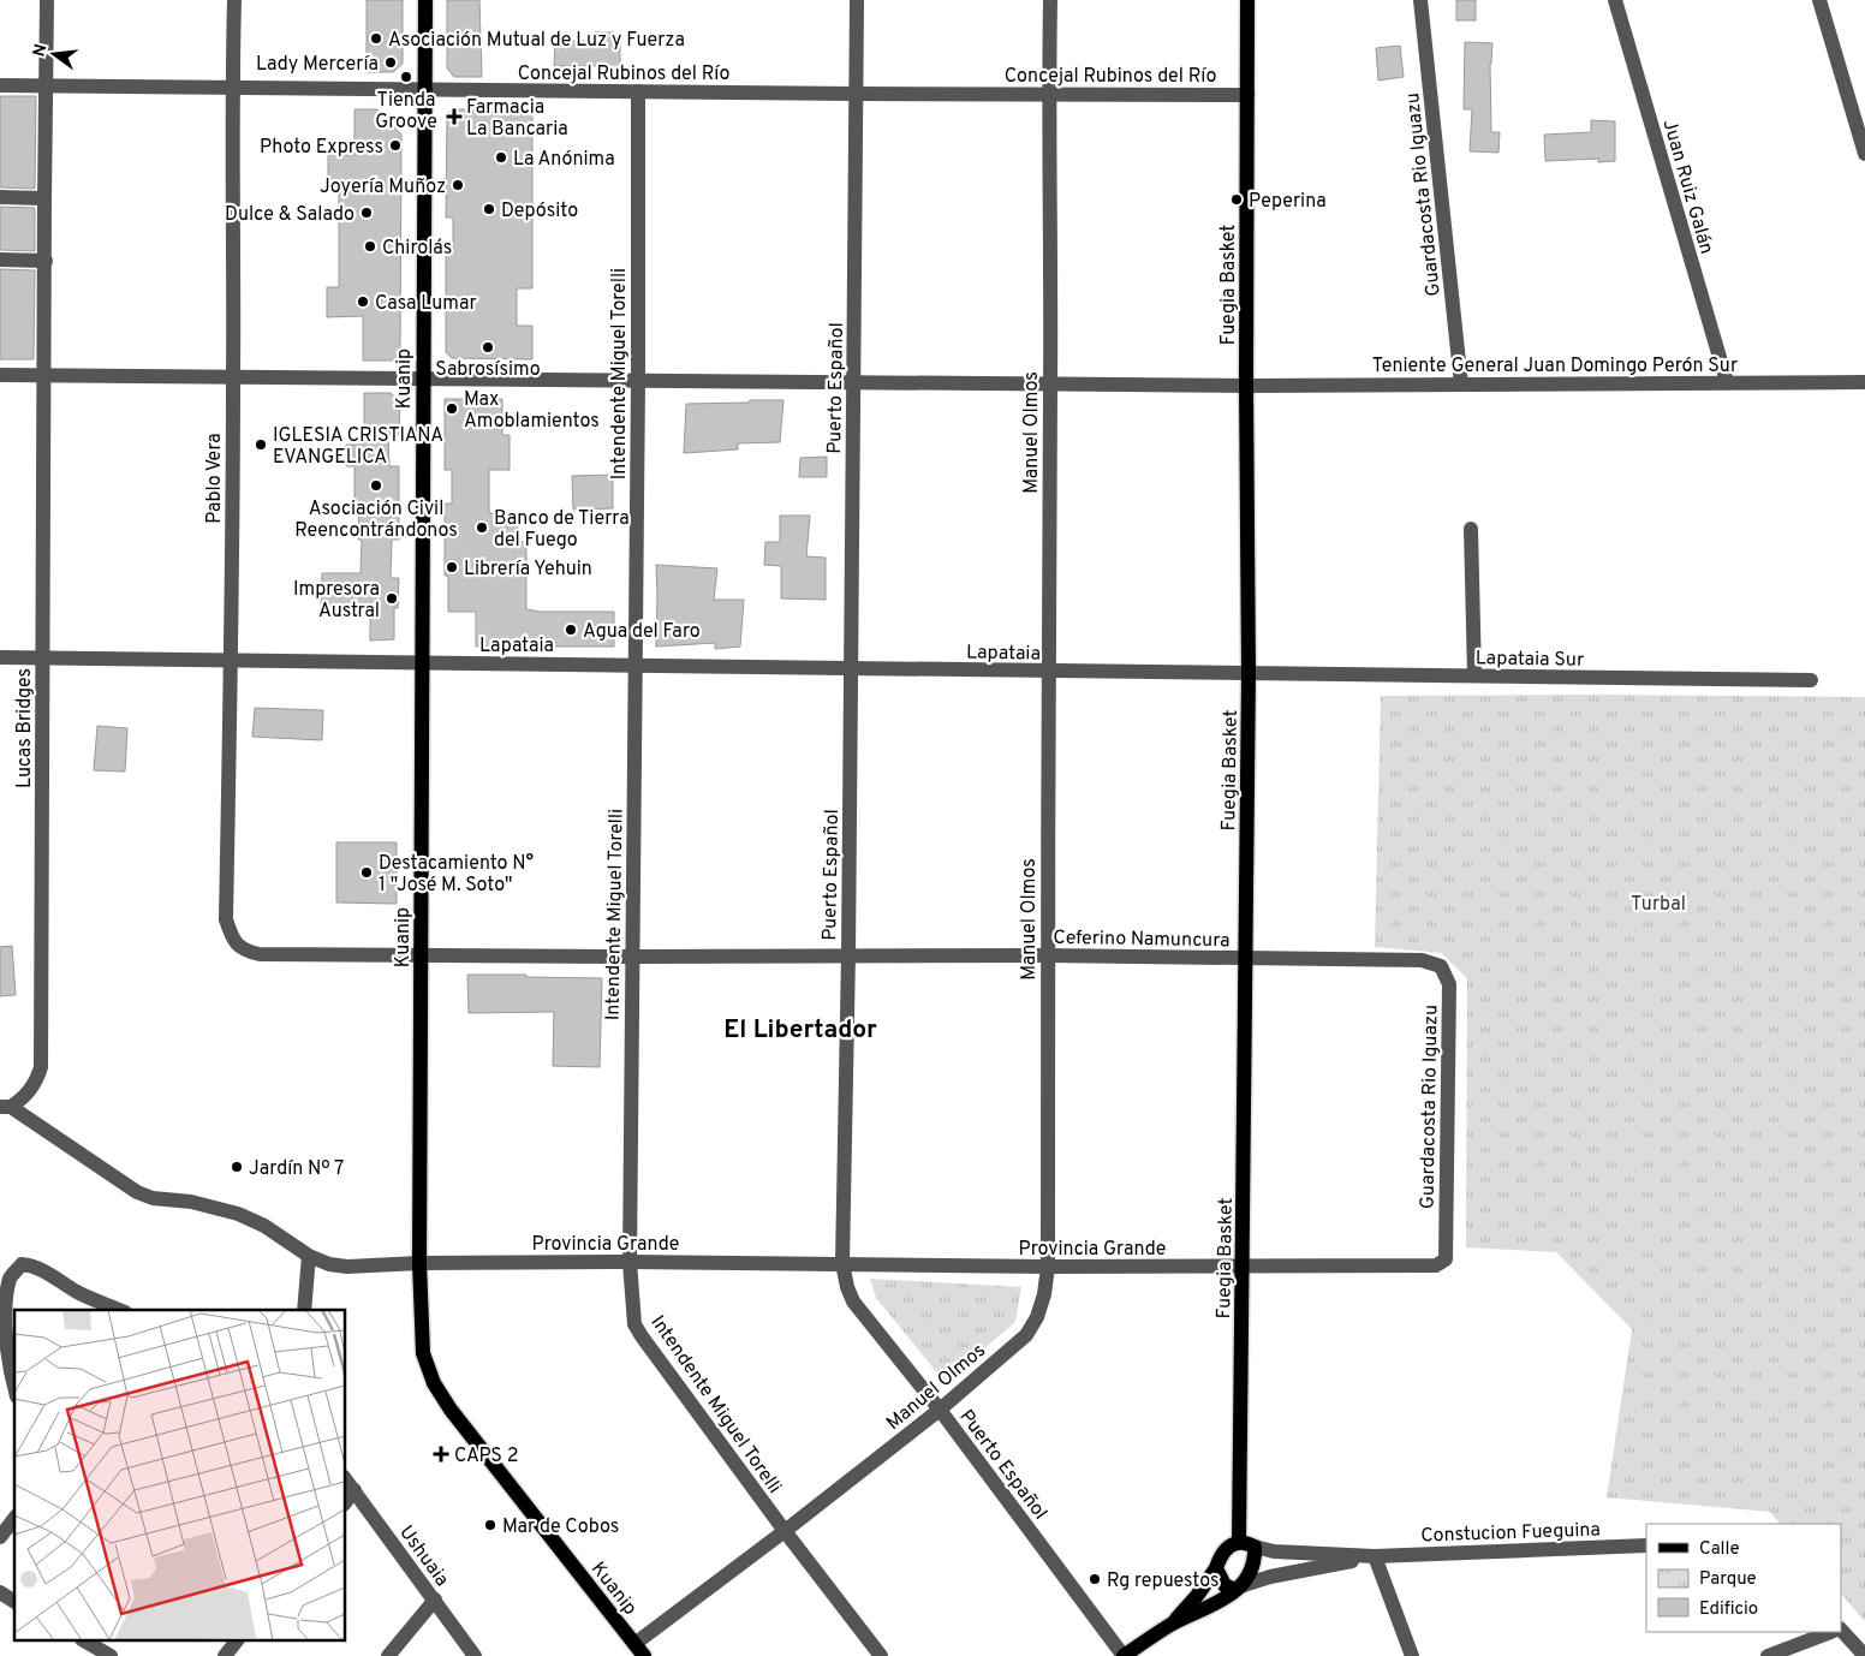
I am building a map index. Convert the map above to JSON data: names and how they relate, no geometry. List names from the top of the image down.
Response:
{
  "streets": {
    "main road": ["Fuegia Basket", "Kuanip"],
    "street": [
      "Concejal Rubinos del Río",
      "Juan Ruiz Galán",
      "Guardacosta Rio Iguazu",
      "Teniente General Juan Domingo Perón Sur",
      "Intendente Miguel Torelli",
      "Puerto Español",
      "Manuel Olmos",
      "Pablo Vera",
      "Lapataia",
      "Lapataia Sur",
      "Lucas Bridges",
      "Ceferino Namuncura",
      "Provincia Grande",
      "Constucion Fueguina",
      "Ushuaia"
    ]
  },
  "crossings": [
    ["Concejal Rubinos del Río", "Fuegia Basket"],
    ["Concejal Rubinos del Río", "Intendente Miguel Torelli"],
    ["Concejal Rubinos del Río", "Kuanip"],
    ["Concejal Rubinos del Río", "Puerto Español"],
    ["Concejal Rubinos del Río", "Manuel Olmos"],
    ["Concejal Rubinos del Río", "Pablo Vera"],
    ["Concejal Rubinos del Río", "Lucas Bridges"],
    ["Juan Ruiz Galán", "Teniente General Juan Domingo Perón Sur"],
    ["Guardacosta Rio Iguazu", "Teniente General Juan Domingo Perón Sur"],
    ["Guardacosta Rio Iguazu", "Ceferino Namuncura"],
    ["Guardacosta Rio Iguazu", "Provincia Grande"],
    ["Fuegia Basket", "Teniente General Juan Domingo Perón Sur"],
    ["Fuegia Basket", "Lapataia"],
    ["Fuegia Basket", "Lapataia Sur"],
    ["Fuegia Basket", "Ceferino Namuncura"],
    ["Fuegia Basket", "Provincia Grande"],
    ["Teniente General Juan Domingo Perón Sur", "Intendente Miguel Torelli"],
    ["Teniente General Juan Domingo Perón Sur", "Kuanip"],
    ["Teniente General Juan Domingo Perón Sur", "Puerto Español"],
    ["Teniente General Juan Domingo Perón Sur", "Manuel Olmos"],
    ["Teniente General Juan Domingo Perón Sur", "Pablo Vera"],
    ["Teniente General Juan Domingo Perón Sur", "Lucas Bridges"],
    ["Intendente Miguel Torelli", "Manuel Olmos"],
    ["Intendente Miguel Torelli", "Lapataia"],
    ["Intendente Miguel Torelli", "Ceferino Namuncura"],
    ["Intendente Miguel Torelli", "Provincia Grande"],
    ["Kuanip", "Manuel Olmos"],
    ["Kuanip", "Lapataia"],
    ["Kuanip", "Ceferino Namuncura"],
    ["Kuanip", "Provincia Grande"],
    ["Puerto Español", "Manuel Olmos"],
    ["Puerto Español", "Lapataia"],
    ["Puerto Español", "Ceferino Namuncura"],
    ["Puerto Español", "Provincia Grande"],
    ["Manuel Olmos", "Lapataia"],
    ["Manuel Olmos", "Ceferino Namuncura"],
    ["Manuel Olmos", "Provincia Grande"],
    ["Pablo Vera", "Lapataia"],
    ["Pablo Vera", "Ceferino Namuncura"],
    ["Lapataia", "Lapataia Sur"],
    ["Lapataia", "Lucas Bridges"],
    ["Lucas Bridges", "Provincia Grande"]
  ],
  "districts": ["El Libertador"],
  "parks": ["Turbal"],
  "places": {
    "other": [
      "Asociación Mutual de Luz y Fuerza",
      "Lady Mercería",
      "Tienda Groove",
      "Photo Express",
      "La Anónima",
      "Joyería Muñoz",
      "Peperina",
      "Depósito",
      "Dulce & Salado",
      "Chirola´s",
      "Casa Lumar",
      "Sabrosísimo",
      "Max Amoblamientos",
      "IGLESIA CRISTIANA EVANGELICA",
      "Asociación Civil Reencontrándonos",
      "Banco de Tierra del Fuego",
      "Librería Yehuin",
      "Impresora Austral",
      "Agua del Faro",
      "Destacamiento N° 1 \"José M. Soto\"",
      "Jardín Nº 7",
      "Mar de Cobos",
      "Rg repuestos"
    ],
    "health": ["Farmacia La Bancaria", "CAPS 2"]
  },
  "legend": ["Calle", "Parque", "Edificio"],
  "north": "left"
}
